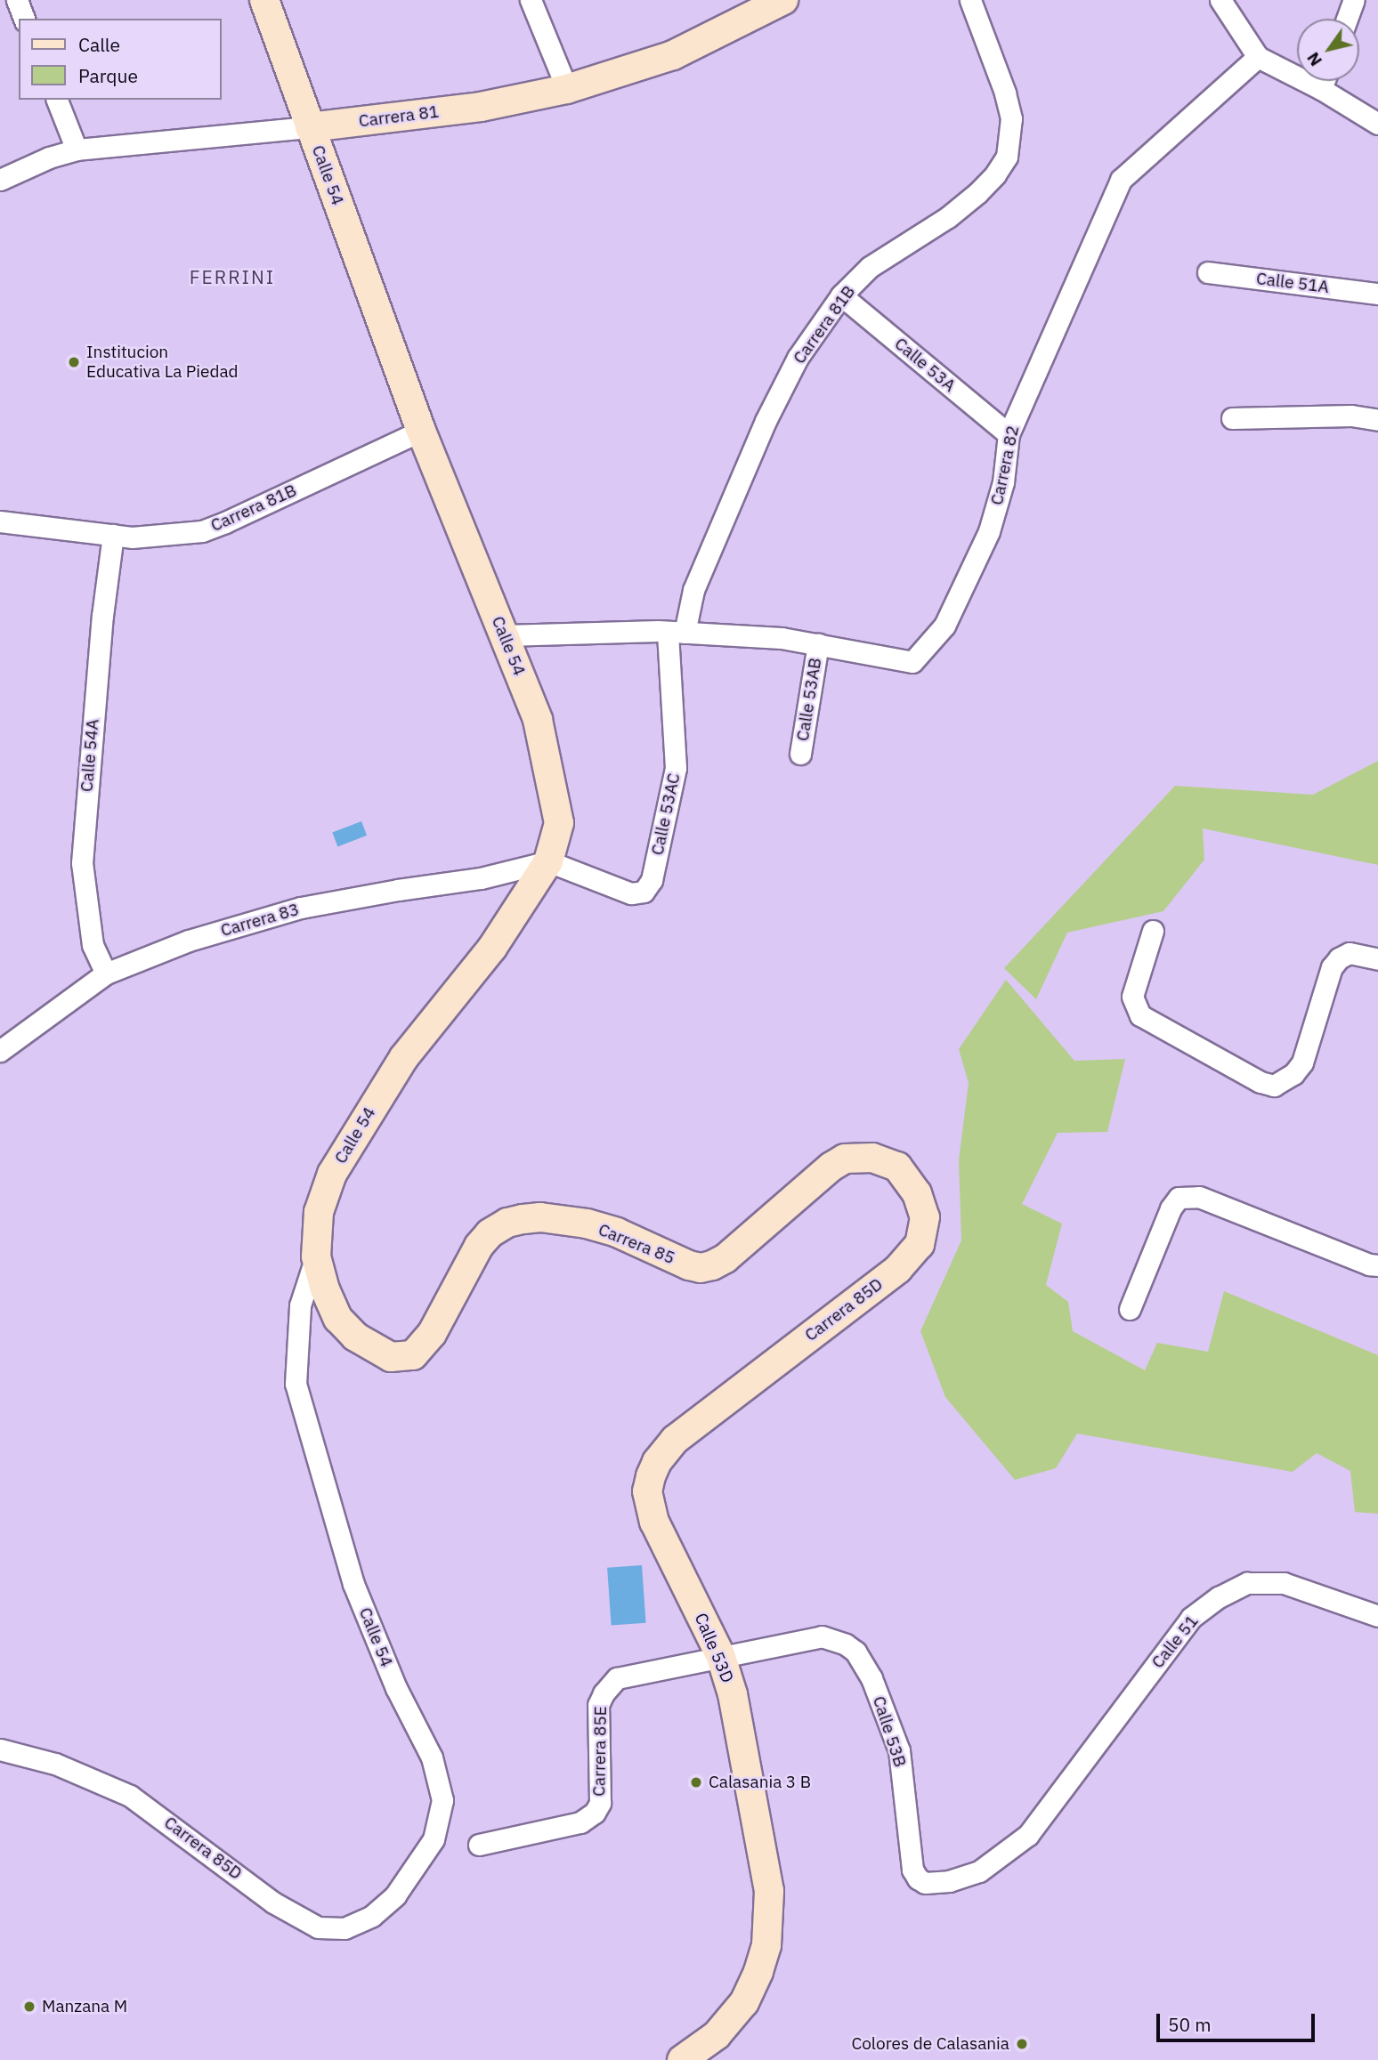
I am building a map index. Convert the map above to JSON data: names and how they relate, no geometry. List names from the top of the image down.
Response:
{
  "streets": {
    "street": [
      "Carrera 81",
      "Calle 54",
      "Calle 51A",
      "Carrera 81B",
      "Calle 53A",
      "Carrera 82",
      "Calle 53AB",
      "Calle 54A",
      "Calle 53AC",
      "Carrera 83",
      "Carrera 85",
      "Carrera 85D",
      "Calle 51",
      "Calle 53D",
      "Calle 53B",
      "Carrera 85E"
    ]
  },
  "crossings": [
    ["Carrera 81", "Calle 54"],
    ["Calle 54", "Carrera 81B"],
    ["Calle 54", "Carrera 82"],
    ["Calle 54", "Calle 53AC"],
    ["Calle 54", "Carrera 83"],
    ["Calle 54", "Carrera 85"],
    ["Calle 54", "Carrera 85D"],
    ["Carrera 81B", "Calle 53A"],
    ["Carrera 81B", "Carrera 82"],
    ["Carrera 81B", "Calle 54A"],
    ["Carrera 81B", "Calle 53AC"],
    ["Calle 53A", "Carrera 82"],
    ["Carrera 82", "Calle 53AB"],
    ["Carrera 82", "Calle 53AC"],
    ["Calle 54A", "Carrera 83"],
    ["Calle 53AC", "Carrera 83"],
    ["Carrera 85", "Carrera 85D"],
    ["Carrera 85D", "Calle 53D"],
    ["Calle 51", "Calle 53B"],
    ["Calle 53D", "Carrera 85E"],
    ["Calle 53B", "Carrera 85E"]
  ],
  "districts": ["FERRINI"],
  "places": [
    "Institucion Educativa La Piedad",
    "Calasania 3 B",
    "Manzana M",
    "Colores de Calasania"
  ],
  "legend": ["Calle", "Parque"],
  "scale_bar": "50 m",
  "north": "bottom left"
}
